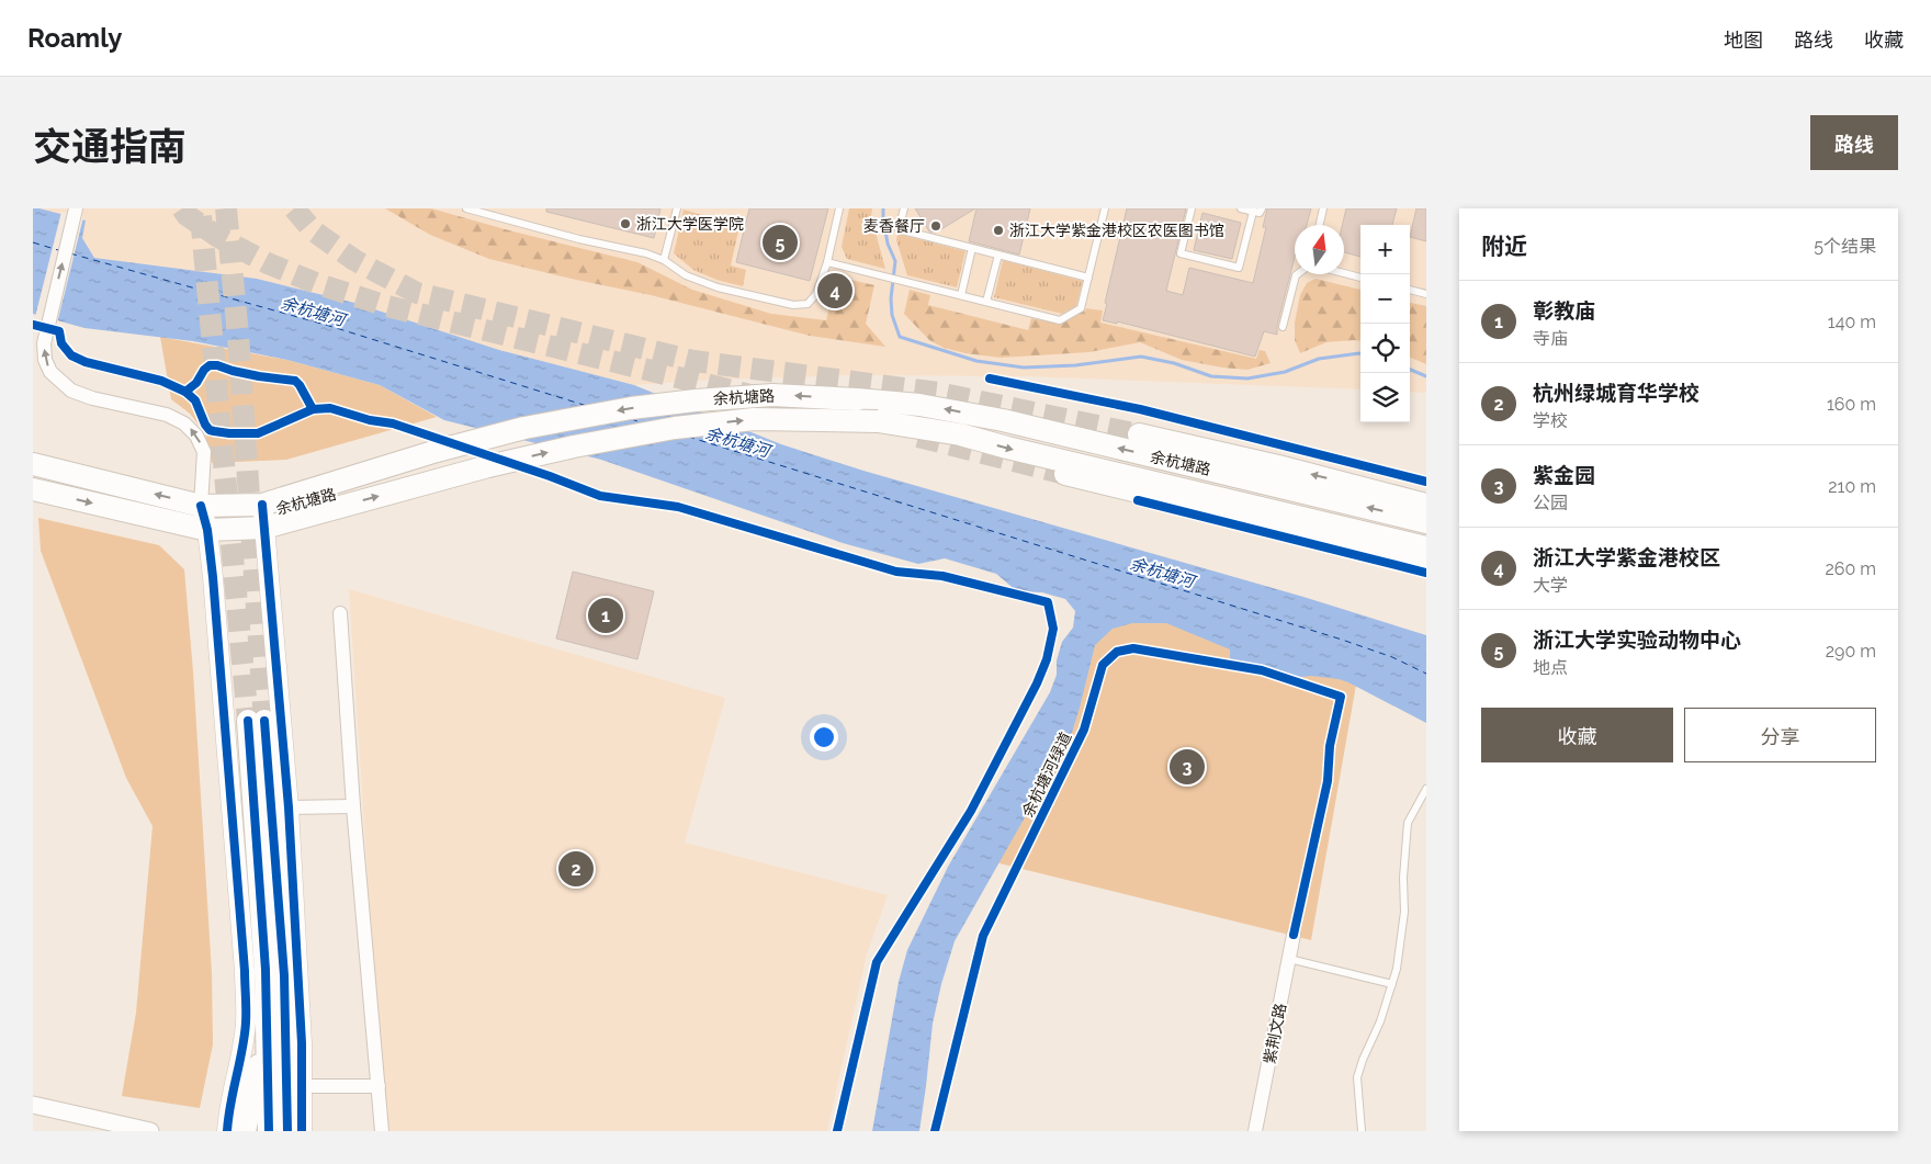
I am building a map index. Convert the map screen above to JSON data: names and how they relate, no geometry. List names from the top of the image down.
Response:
{
  "streets": {
    "main road": ["余杭塘路"],
    "street": ["紫荆文路"],
    "cycle path": ["余杭塘河绿道"]
  },
  "water": ["余杭塘河"],
  "places": ["浙江大学医学院", "麦香餐厅", "浙江大学紫金港校区农医图书馆"],
  "north": "top",
  "page": {
    "header": "Roamly",
    "nav": ["地图", "路线", "收藏"],
    "title": "交通指南",
    "buttons": [
      "路线",
      ["收藏", "分享"]
    ],
    "heading": ["附近", "5个结果"],
    "pins": [
      "5",
      "4",
      "1",
      "3",
      "2"
    ],
    "map_buttons": ["+", "−"],
    "list": [
      {
        "mark": "1",
        "name": "彰教庙",
        "note": "寺庙",
        "value": "140 m"
      },
      {
        "mark": "2",
        "name": "杭州绿城育华学校",
        "note": "学校",
        "value": "160 m"
      },
      {
        "mark": "3",
        "name": "紫金园",
        "note": "公园",
        "value": "210 m"
      },
      {
        "mark": "4",
        "name": "浙江大学紫金港校区",
        "note": "大学",
        "value": "260 m"
      },
      {
        "mark": "5",
        "name": "浙江大学实验动物中心",
        "note": "地点",
        "value": "290 m"
      }
    ]
  }
}
